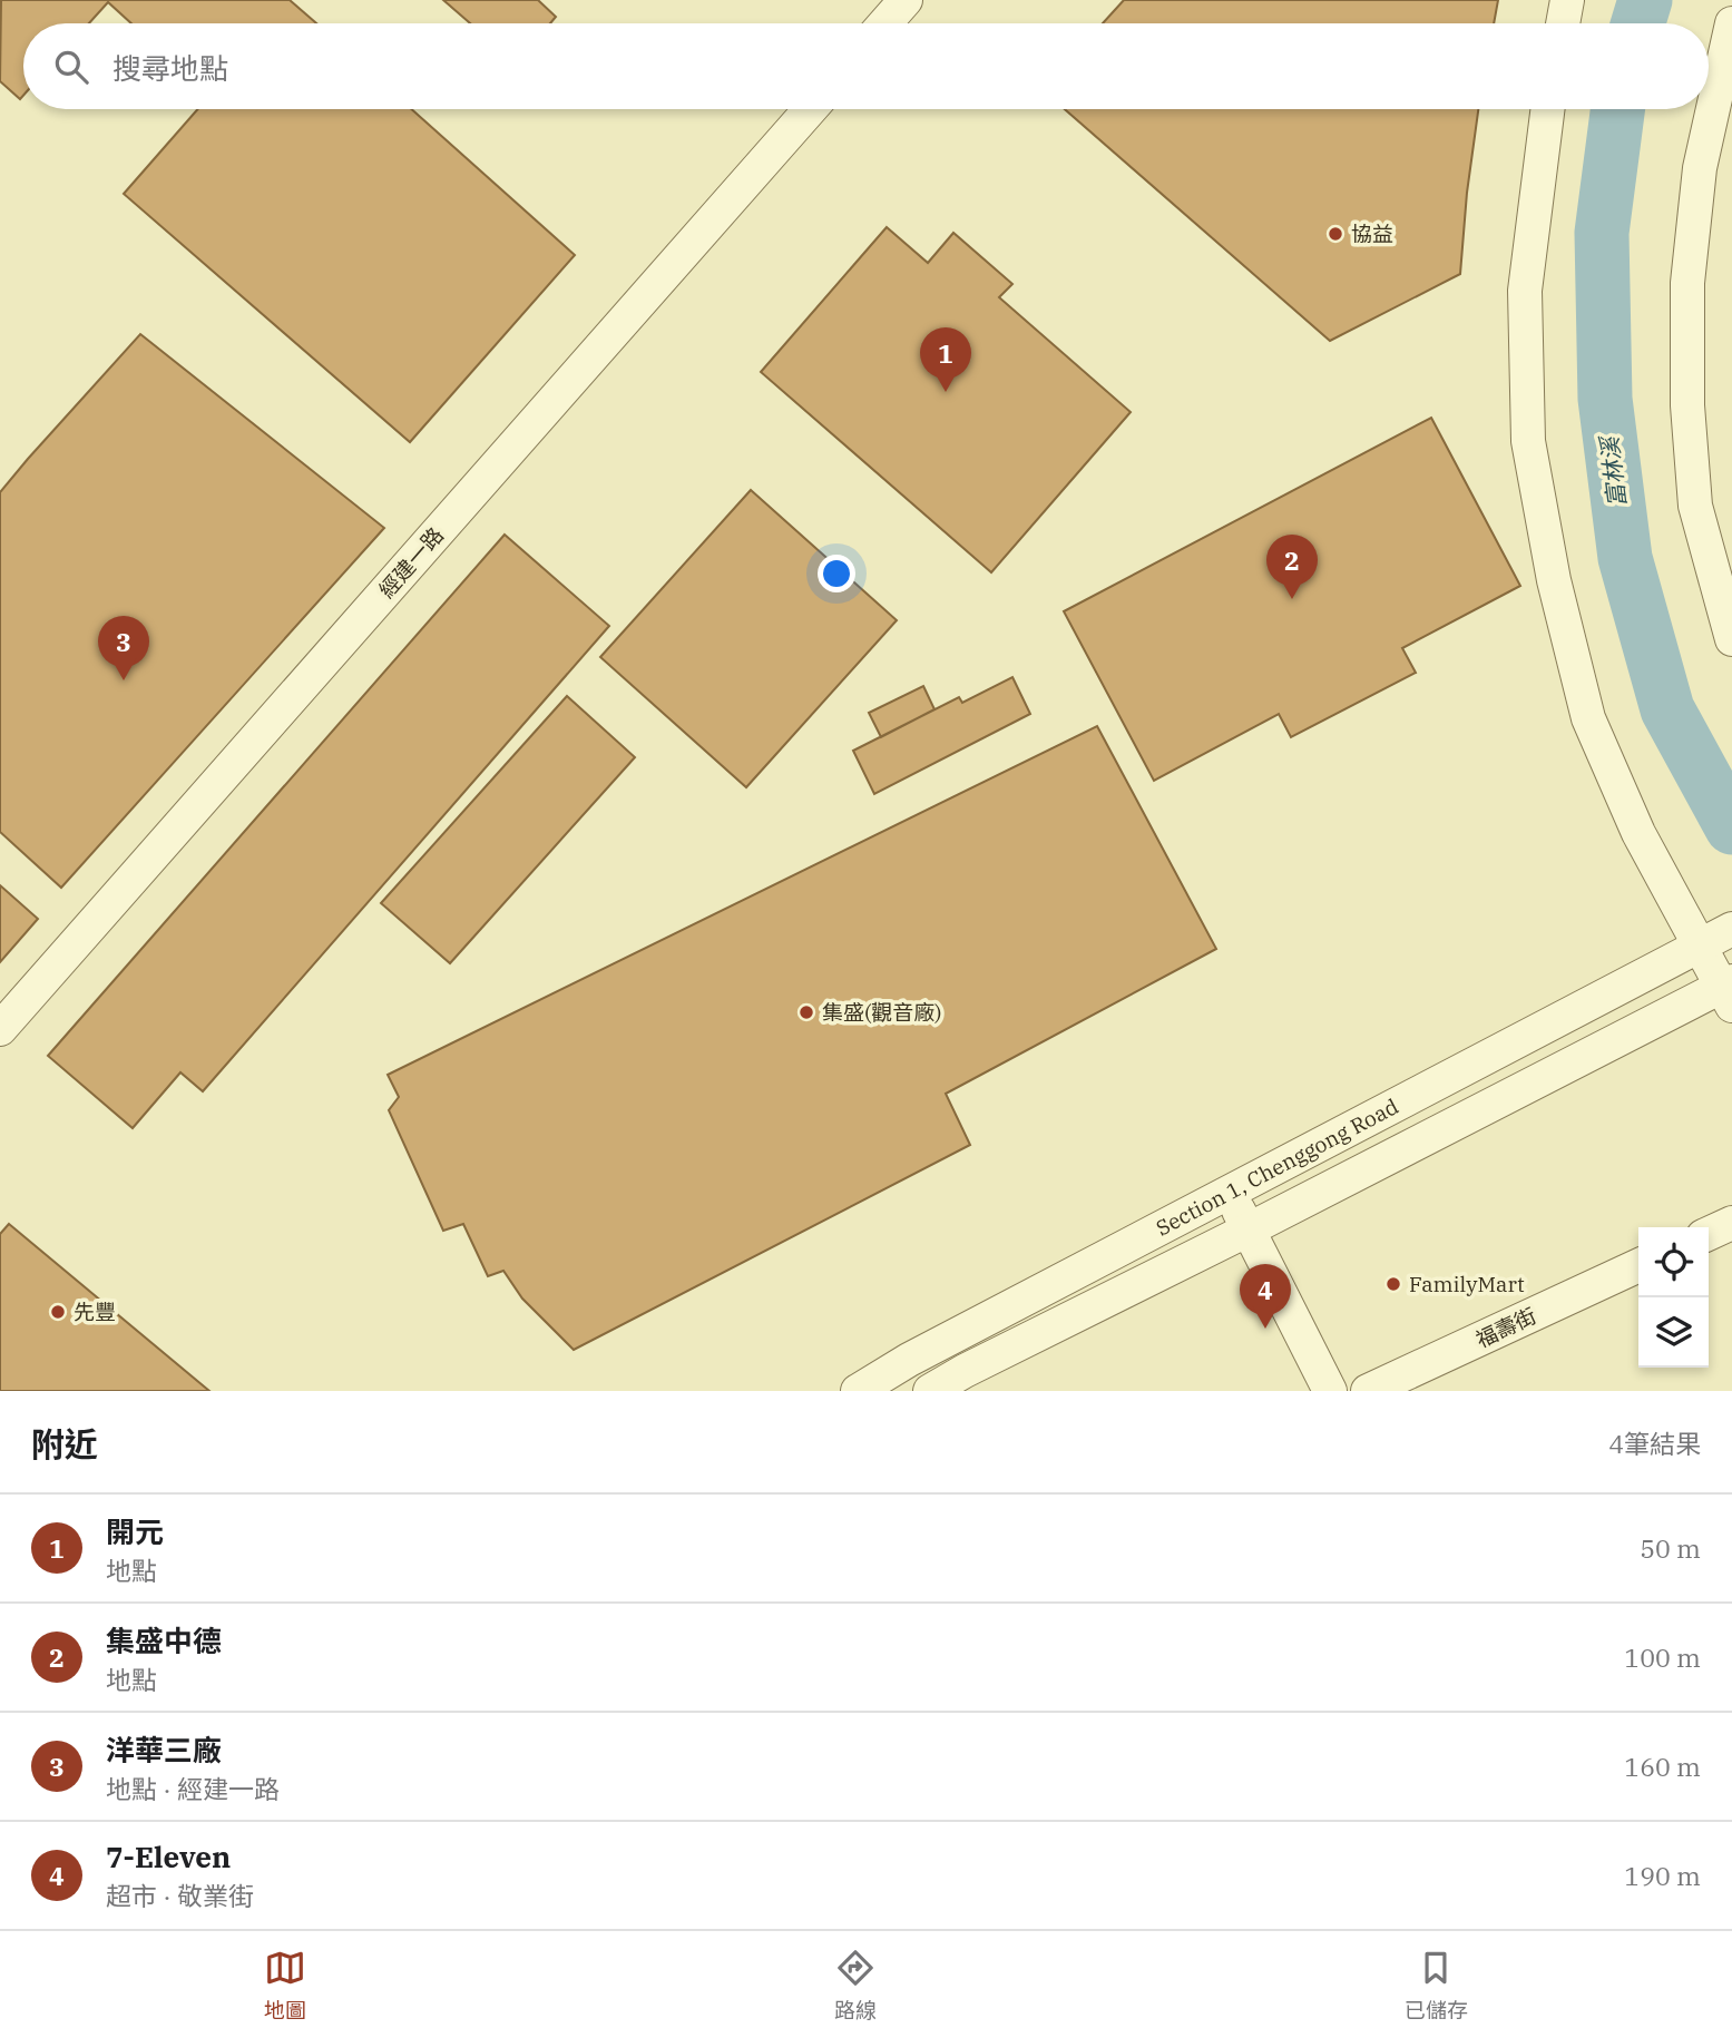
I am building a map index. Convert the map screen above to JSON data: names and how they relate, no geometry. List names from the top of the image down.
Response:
{
  "streets": {
    "street": ["經建一路", "Section 1, Chenggong Road", "福壽街"]
  },
  "water": ["富林溪"],
  "places": [
    "協益",
    "集盛(觀音廠)",
    "FamilyMart",
    "先豐"
  ],
  "page": {
    "search": "搜尋地點",
    "pins": [
      "1",
      "2",
      "3",
      "4"
    ],
    "heading": ["附近", "4筆結果"],
    "list": [
      {
        "mark": "1",
        "name": "開元",
        "note": "地點",
        "value": "50 m"
      },
      {
        "mark": "2",
        "name": "集盛中德",
        "note": "地點",
        "value": "100 m"
      },
      {
        "mark": "3",
        "name": "洋華三廠",
        "note": "地點 · 經建一路",
        "value": "160 m"
      },
      {
        "mark": "4",
        "name": "7-Eleven",
        "note": "超市 · 敬業街",
        "value": "190 m"
      }
    ],
    "nav": ["地圖", "路線", "已儲存"]
  }
}
